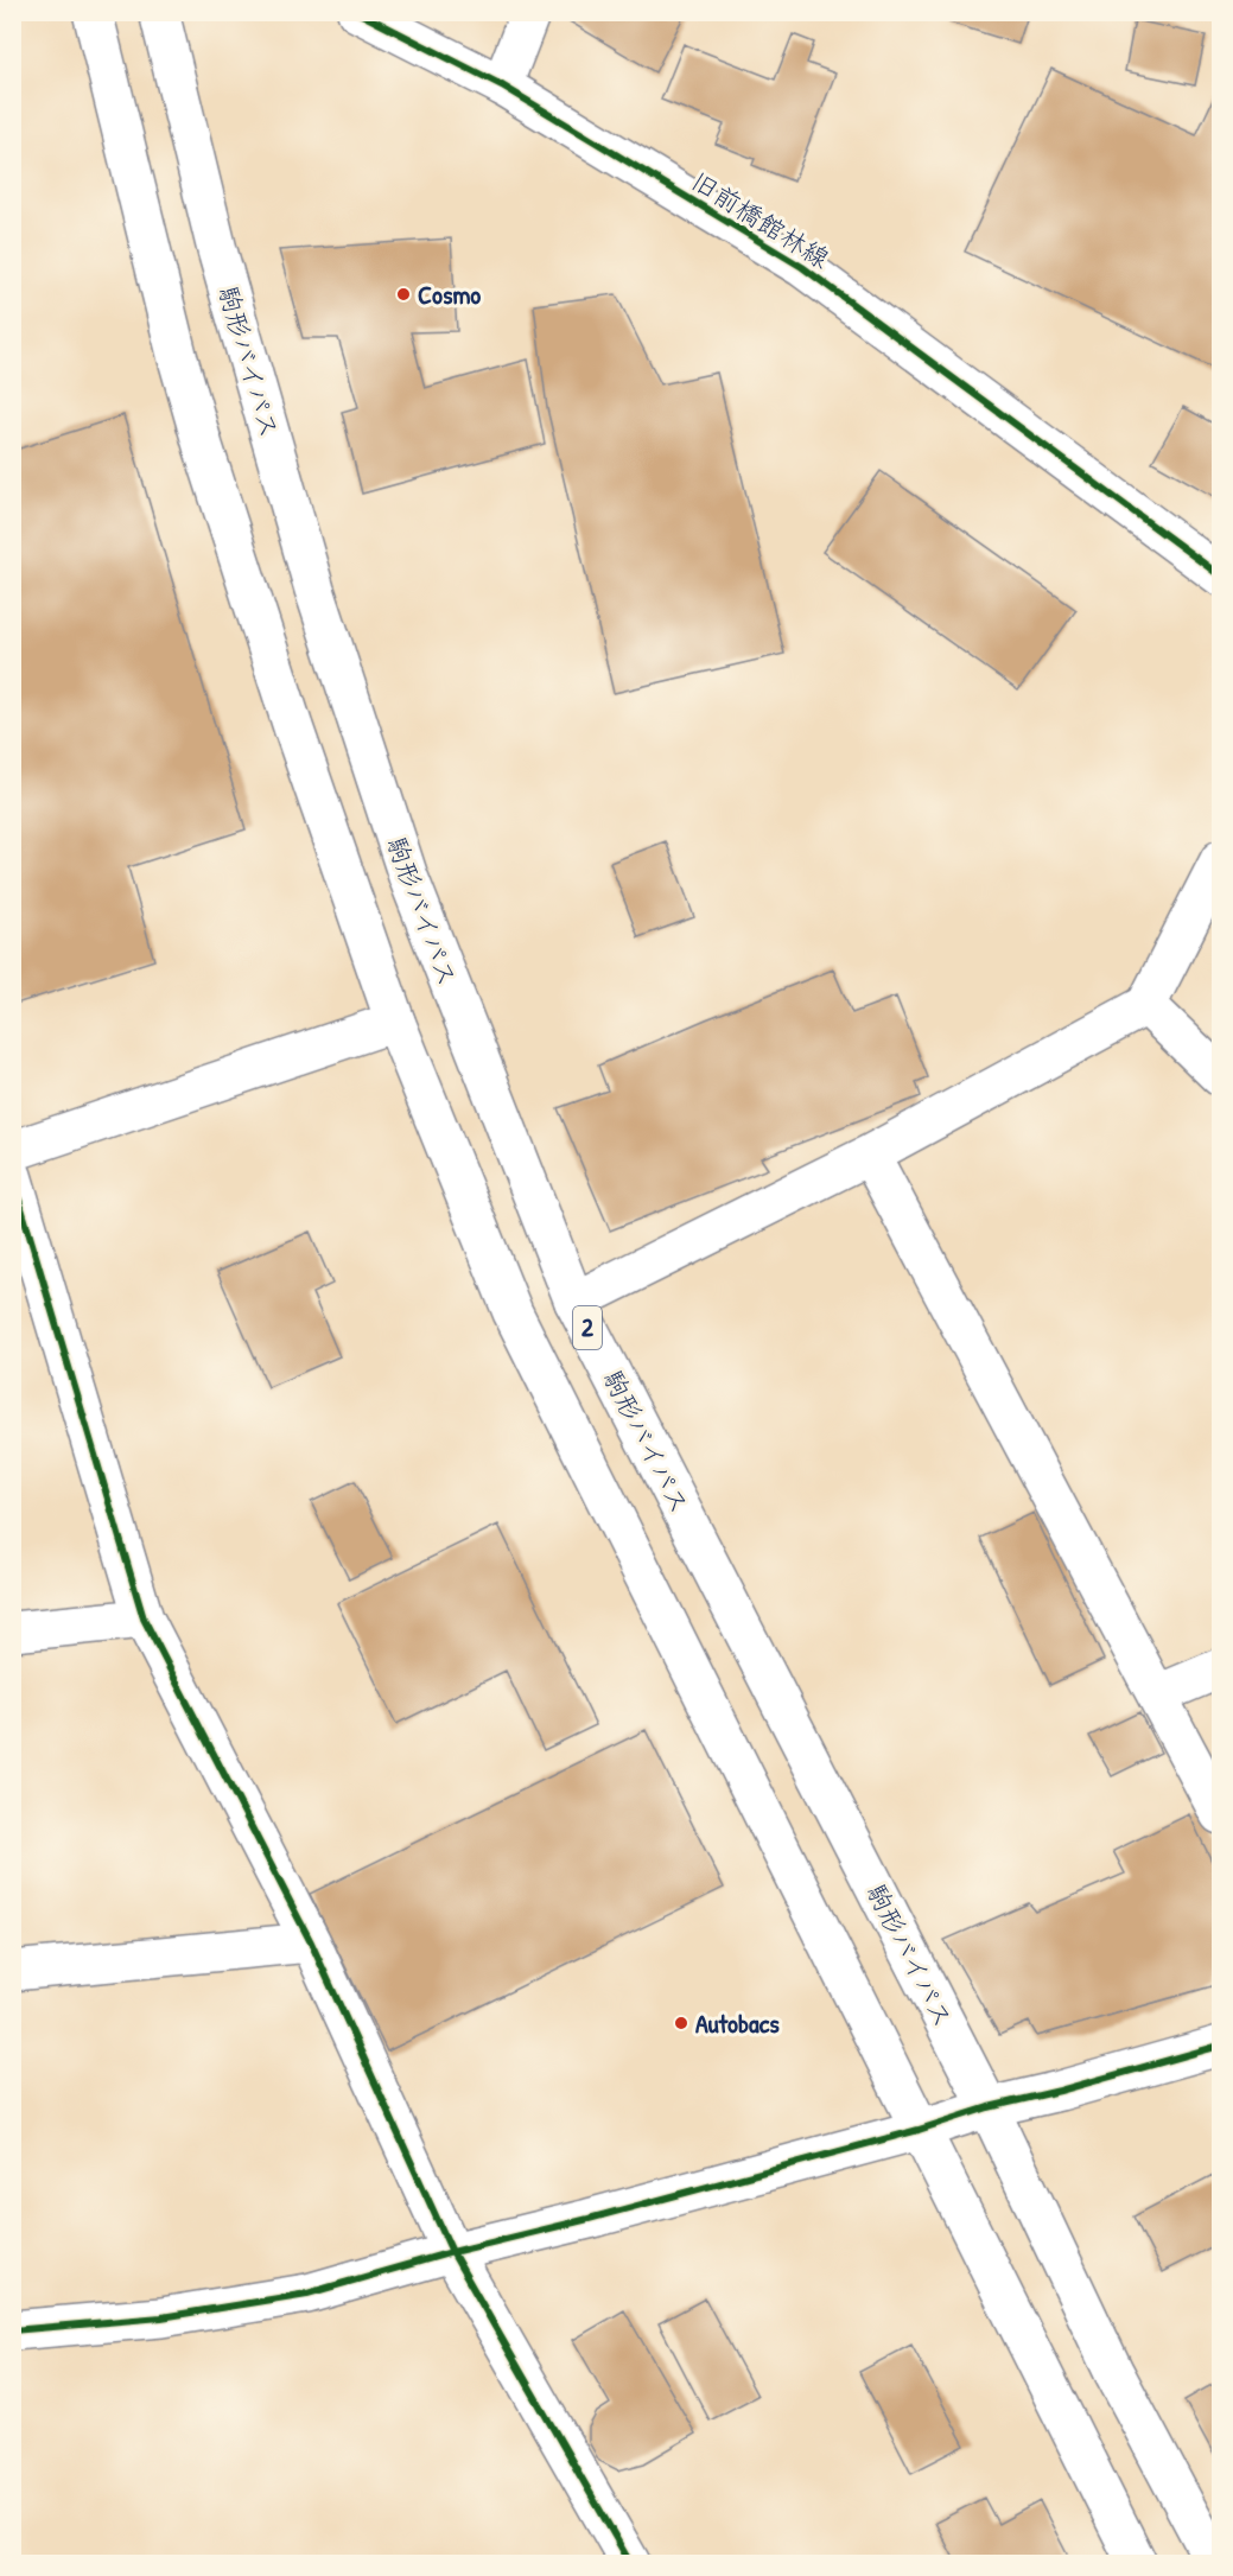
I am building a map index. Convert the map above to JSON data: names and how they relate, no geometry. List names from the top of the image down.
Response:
{
  "streets": {
    "street": ["旧前橋館林線", "駒形バイパス", "2"]
  },
  "places": ["Cosmo", "Autobacs"]
}
